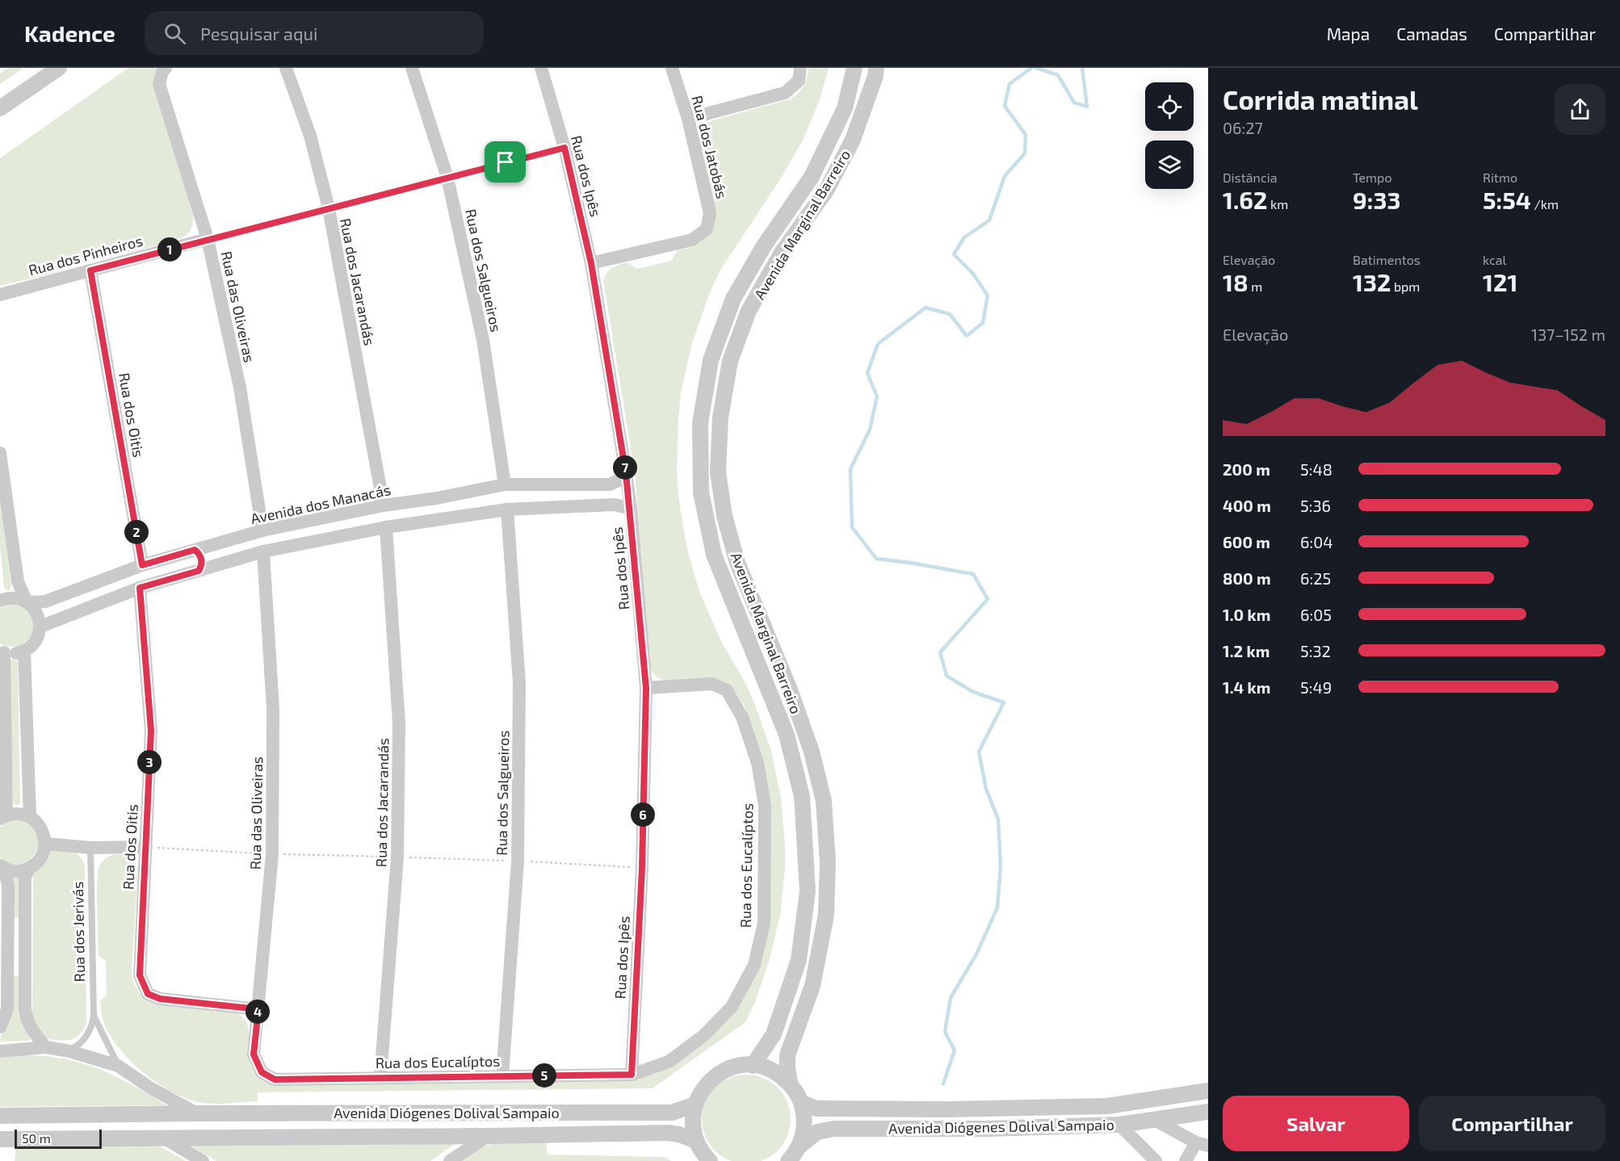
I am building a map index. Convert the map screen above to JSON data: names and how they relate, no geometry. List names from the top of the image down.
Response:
{
  "streets": {
    "street": [
      "Rua dos Jatobás",
      "Rua dos Ipês",
      "Avenida Marginal Barreiro",
      "Rua dos Pinheiros",
      "Rua dos Salgueiros",
      "Rua dos Jacarandás",
      "Rua das Oliveiras",
      "Rua dos Oitis",
      "Avenida dos Manacás",
      "Rua dos Eucalíptos",
      "Avenida Diógenes Dolival Sampaio"
    ],
    "lane": ["Rua dos Jerivás"]
  },
  "crossings": [
    ["Rua dos Jatobás", "Rua dos Ipês"],
    ["Rua dos Ipês", "Avenida dos Manacás"],
    ["Rua dos Ipês", "Rua dos Eucalíptos"],
    ["Rua dos Pinheiros", "Rua das Oliveiras"],
    ["Rua dos Pinheiros", "Rua dos Oitis"],
    ["Rua dos Salgueiros", "Avenida dos Manacás"],
    ["Rua dos Salgueiros", "Rua dos Eucalíptos"],
    ["Rua dos Jacarandás", "Avenida dos Manacás"],
    ["Rua dos Jacarandás", "Rua dos Eucalíptos"],
    ["Rua das Oliveiras", "Rua dos Oitis"],
    ["Rua das Oliveiras", "Avenida dos Manacás"],
    ["Rua das Oliveiras", "Rua dos Eucalíptos"],
    ["Rua dos Oitis", "Avenida dos Manacás"],
    ["Rua dos Jerivás", "Avenida Diógenes Dolival Sampaio"]
  ],
  "scale_bar": "50 m",
  "page": {
    "header": "Kadence",
    "search": "Pesquisar aqui",
    "nav": ["Mapa", "Camadas", "Compartilhar"],
    "heading": ["Corrida matinal", "06:27"],
    "stats": [
      ["Distância", "1.62 km"],
      ["Tempo", "9:33"],
      ["Ritmo", "5:54 /km"],
      ["Elevação", "18 m"],
      ["Batimentos", "132 bpm"],
      ["kcal", "121"]
    ],
    "pins": [
      "1",
      "7",
      "2",
      "3",
      "6",
      "4",
      "5"
    ],
    "chart": ["Elevação", "137–152 m"],
    "list": [
      {
        "name": "200 m",
        "note": "5:48"
      },
      {
        "name": "400 m",
        "note": "5:36"
      },
      {
        "name": "600 m",
        "note": "6:04"
      },
      {
        "name": "800 m",
        "note": "6:25"
      },
      {
        "name": "1.0 km",
        "note": "6:05"
      },
      {
        "name": "1.2 km",
        "note": "5:32"
      },
      {
        "name": "1.4 km",
        "note": "5:49"
      }
    ],
    "buttons": ["Salvar", "Compartilhar"],
    "scale": "50 m"
  }
}
